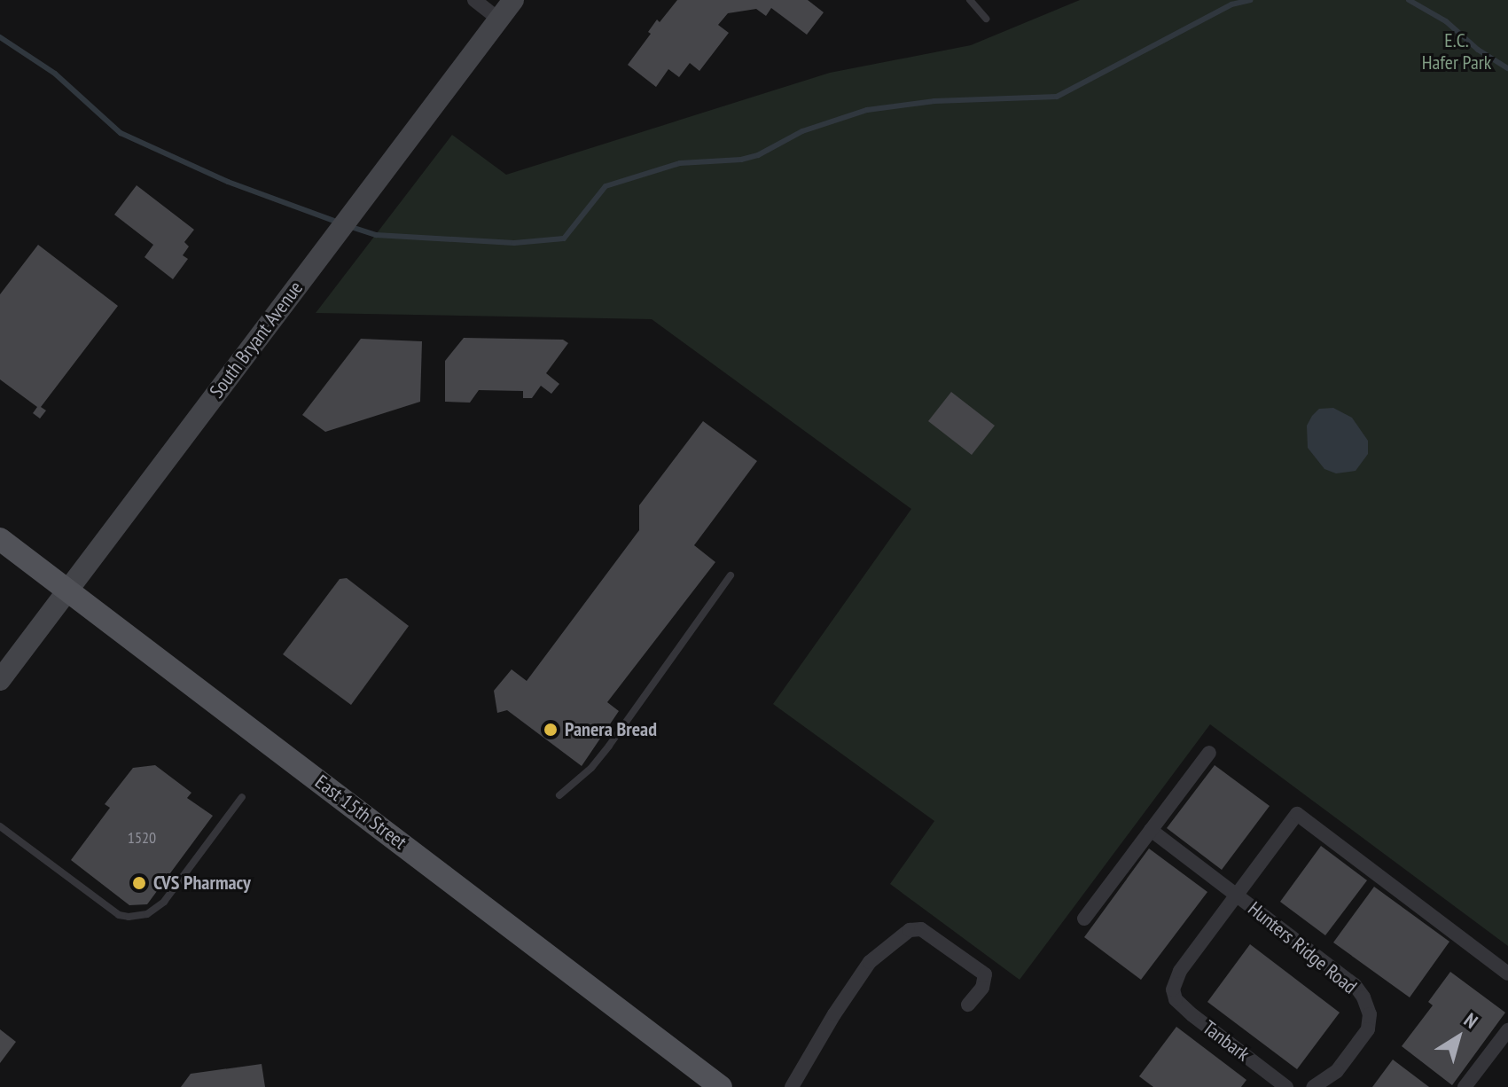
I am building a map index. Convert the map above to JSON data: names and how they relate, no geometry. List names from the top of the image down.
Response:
{
  "streets": {
    "main road": ["South Bryant Avenue", "East 15th Street"],
    "street": ["Hunters Ridge Road", "Tanbark"]
  },
  "crossings": [
    ["South Bryant Avenue", "East 15th Street"],
    ["Hunters Ridge Road", "Tanbark"]
  ],
  "parks": ["E.C. Hafer Park"],
  "places": ["Panera Bread", "CVS Pharmacy"],
  "house_numbers": ["1520"],
  "north": "top right"
}
